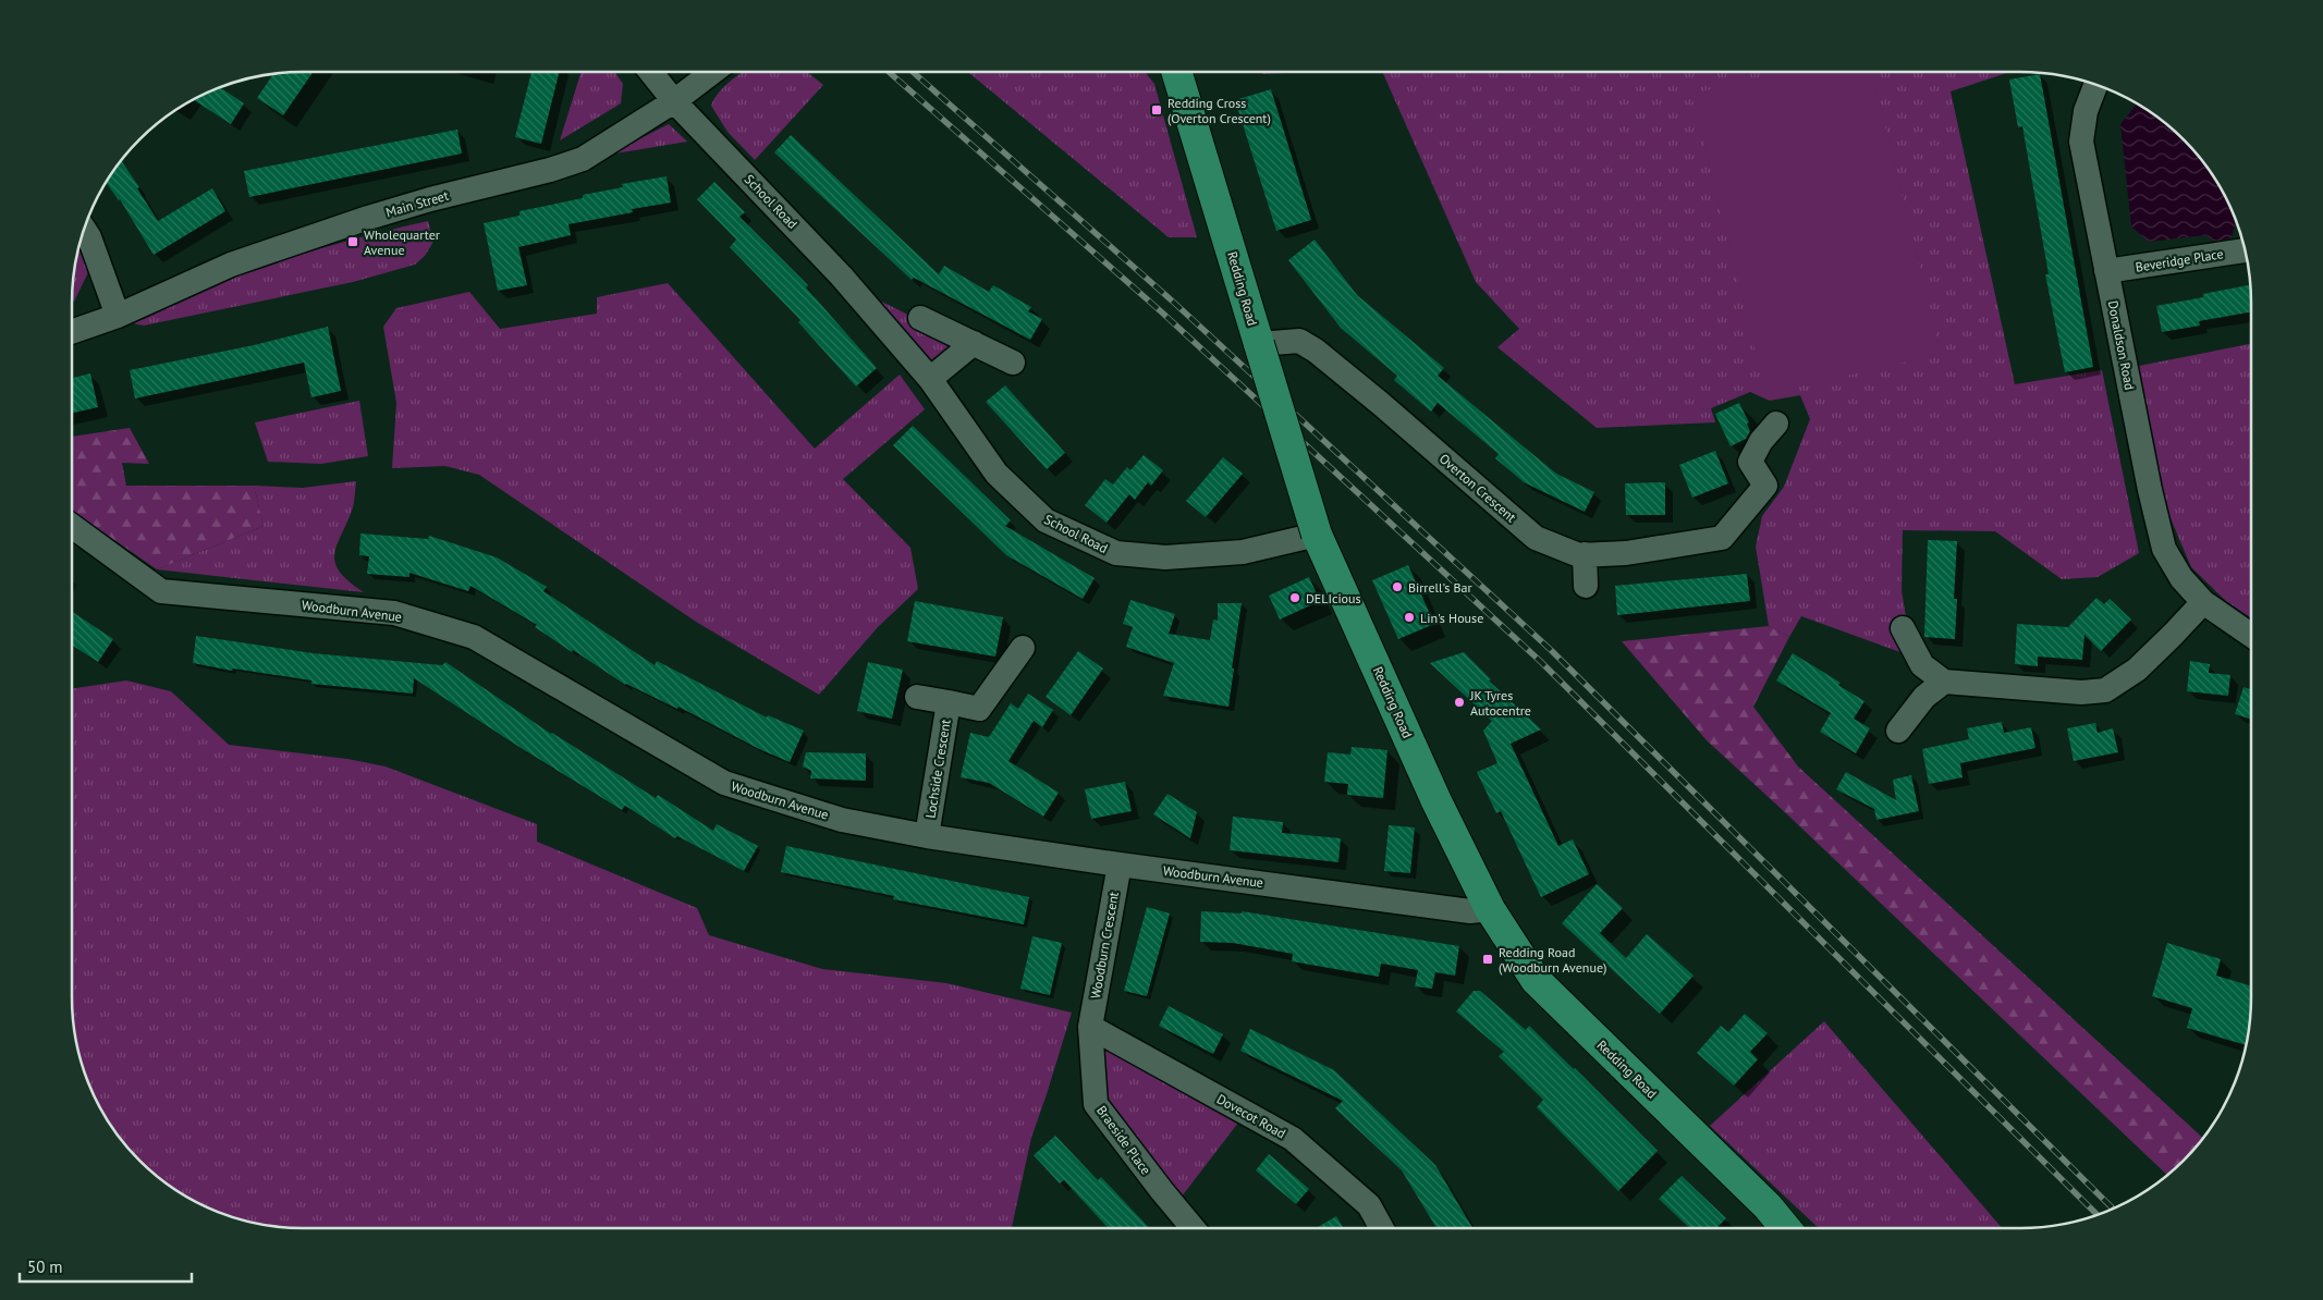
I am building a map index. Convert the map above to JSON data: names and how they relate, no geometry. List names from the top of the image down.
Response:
{
  "streets": {
    "main road": ["Redding Road"],
    "street": [
      "School Road",
      "Main Street",
      "Beveridge Place",
      "Donaldson Road",
      "Overton Crescent",
      "Woodburn Avenue",
      "Lochside Crescent",
      "Woodburn Crescent",
      "Dovecot Road",
      "Braeside Place"
    ]
  },
  "crossings": [
    ["School Road", "Main Street"],
    ["School Road", "Redding Road"],
    ["Beveridge Place", "Donaldson Road"],
    ["Redding Road", "Overton Crescent"],
    ["Redding Road", "Woodburn Avenue"],
    ["Woodburn Avenue", "Lochside Crescent"],
    ["Woodburn Avenue", "Woodburn Crescent"],
    ["Woodburn Crescent", "Dovecot Road"],
    ["Woodburn Crescent", "Braeside Place"],
    ["Dovecot Road", "Braeside Place"]
  ],
  "places": {
    "transit": ["Redding Cross (Overton Crescent)", "Wholequarter Avenue", "Redding Road (Woodburn Avenue)"],
    "other": [
      "Birrell's Bar",
      "DELIcious",
      "Lin's House",
      "JK Tyres Autocentre"
    ]
  },
  "scale_bar": "50 m"
}
